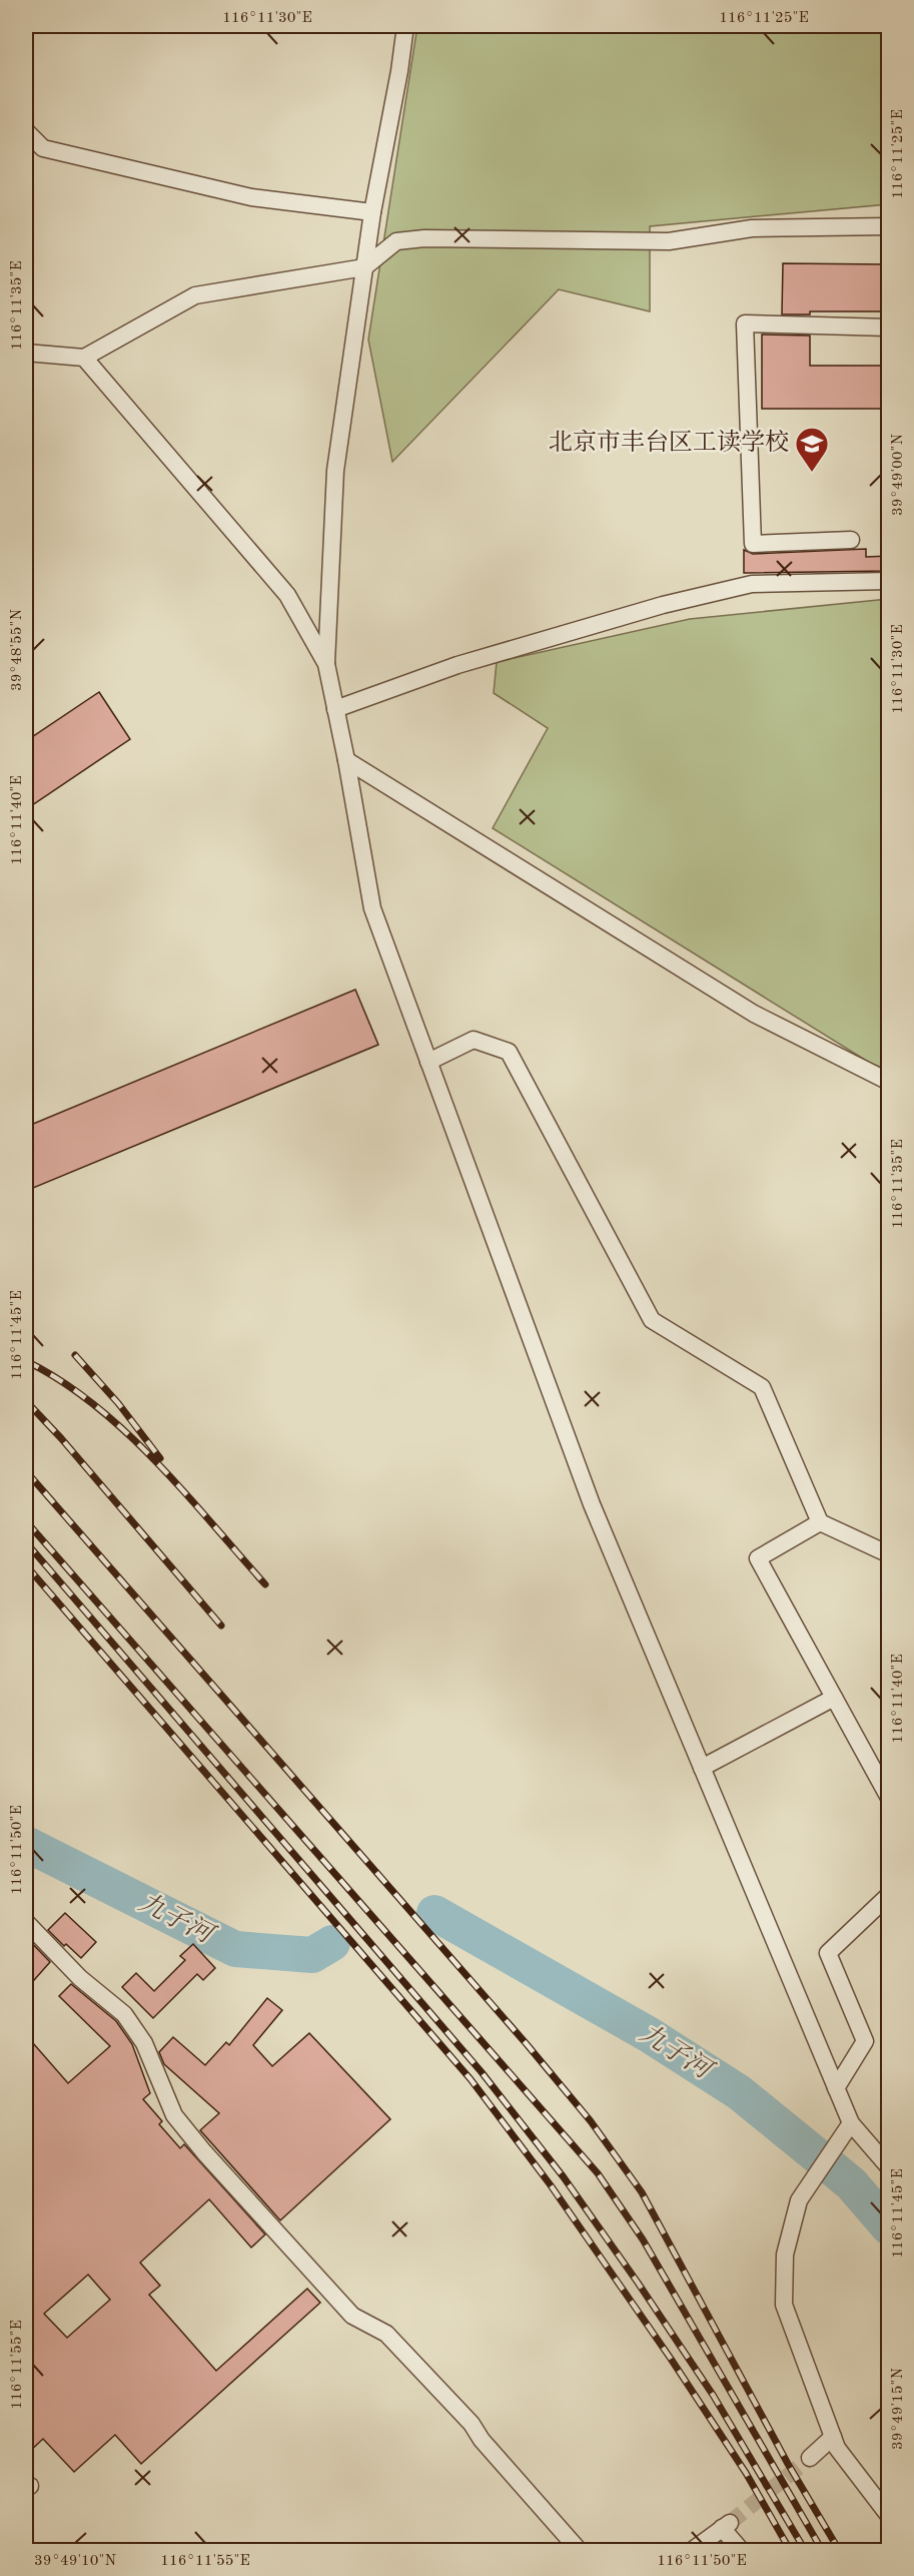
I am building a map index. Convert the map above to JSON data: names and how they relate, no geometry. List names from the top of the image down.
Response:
{
  "water": ["九子河"],
  "places": {
    "school or university": ["北京市丰台区工读学校"]
  },
  "coordinates": [
    "116°11'30\"E",
    "116°11'25\"E",
    "116°11'35\"E",
    "39°49'00\"N",
    "39°48'55\"N",
    "116°11'40\"E",
    "116°11'45\"E",
    "116°11'50\"E",
    "116°11'55\"E",
    "39°49'15\"N",
    "39°49'10\"N"
  ]
}
